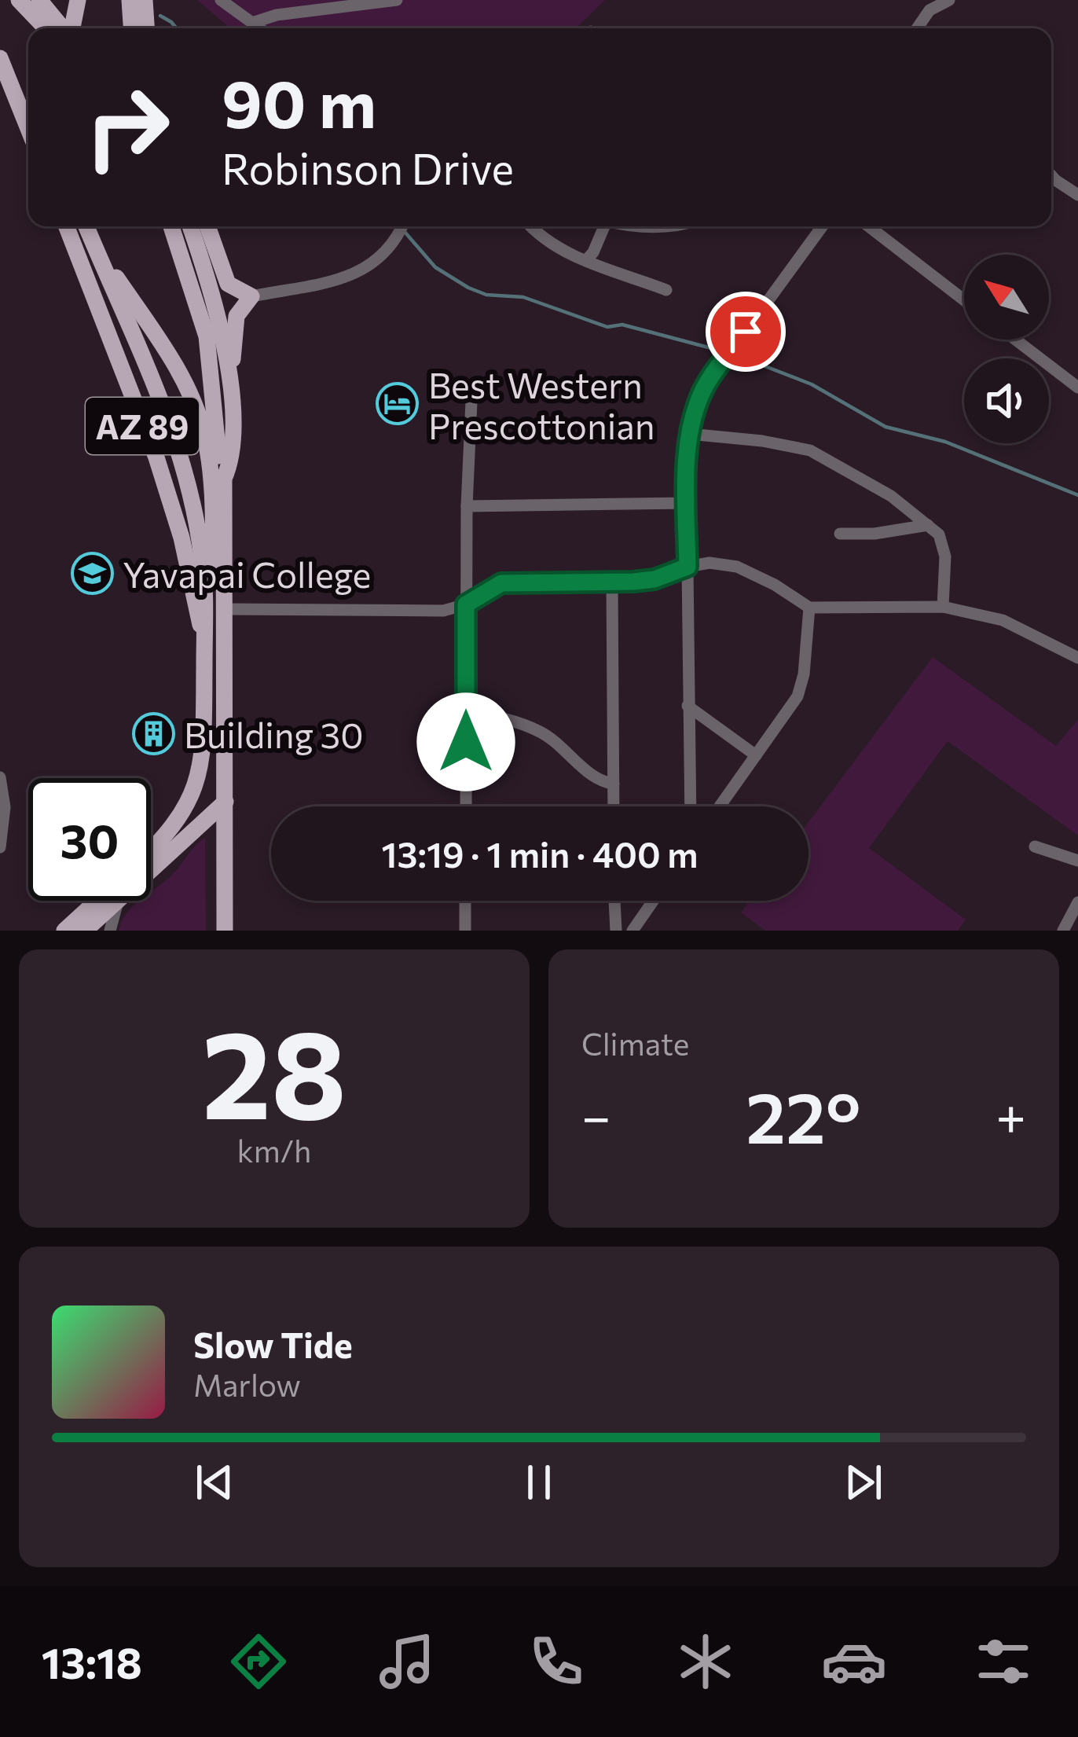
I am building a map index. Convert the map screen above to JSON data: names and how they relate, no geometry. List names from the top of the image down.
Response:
{
  "streets": {
    "main road": ["AZ 89"]
  },
  "places": {
    "hotel": ["Best Western Prescottonian"],
    "school or university": ["Yavapai College"],
    "building": ["Building 30"]
  },
  "north": "top left",
  "page": {
    "turn": ["90 m", "Robinson Drive"],
    "limit": "30",
    "trip": "13:19 · 1 min · 400 m",
    "tile": [
      ["28", "km/h"],
      "Climate"
    ],
    "heat": ["−", "22°", "+"],
    "song": ["Slow Tide", "Marlow"],
    "tabs": "13:18"
  }
}
